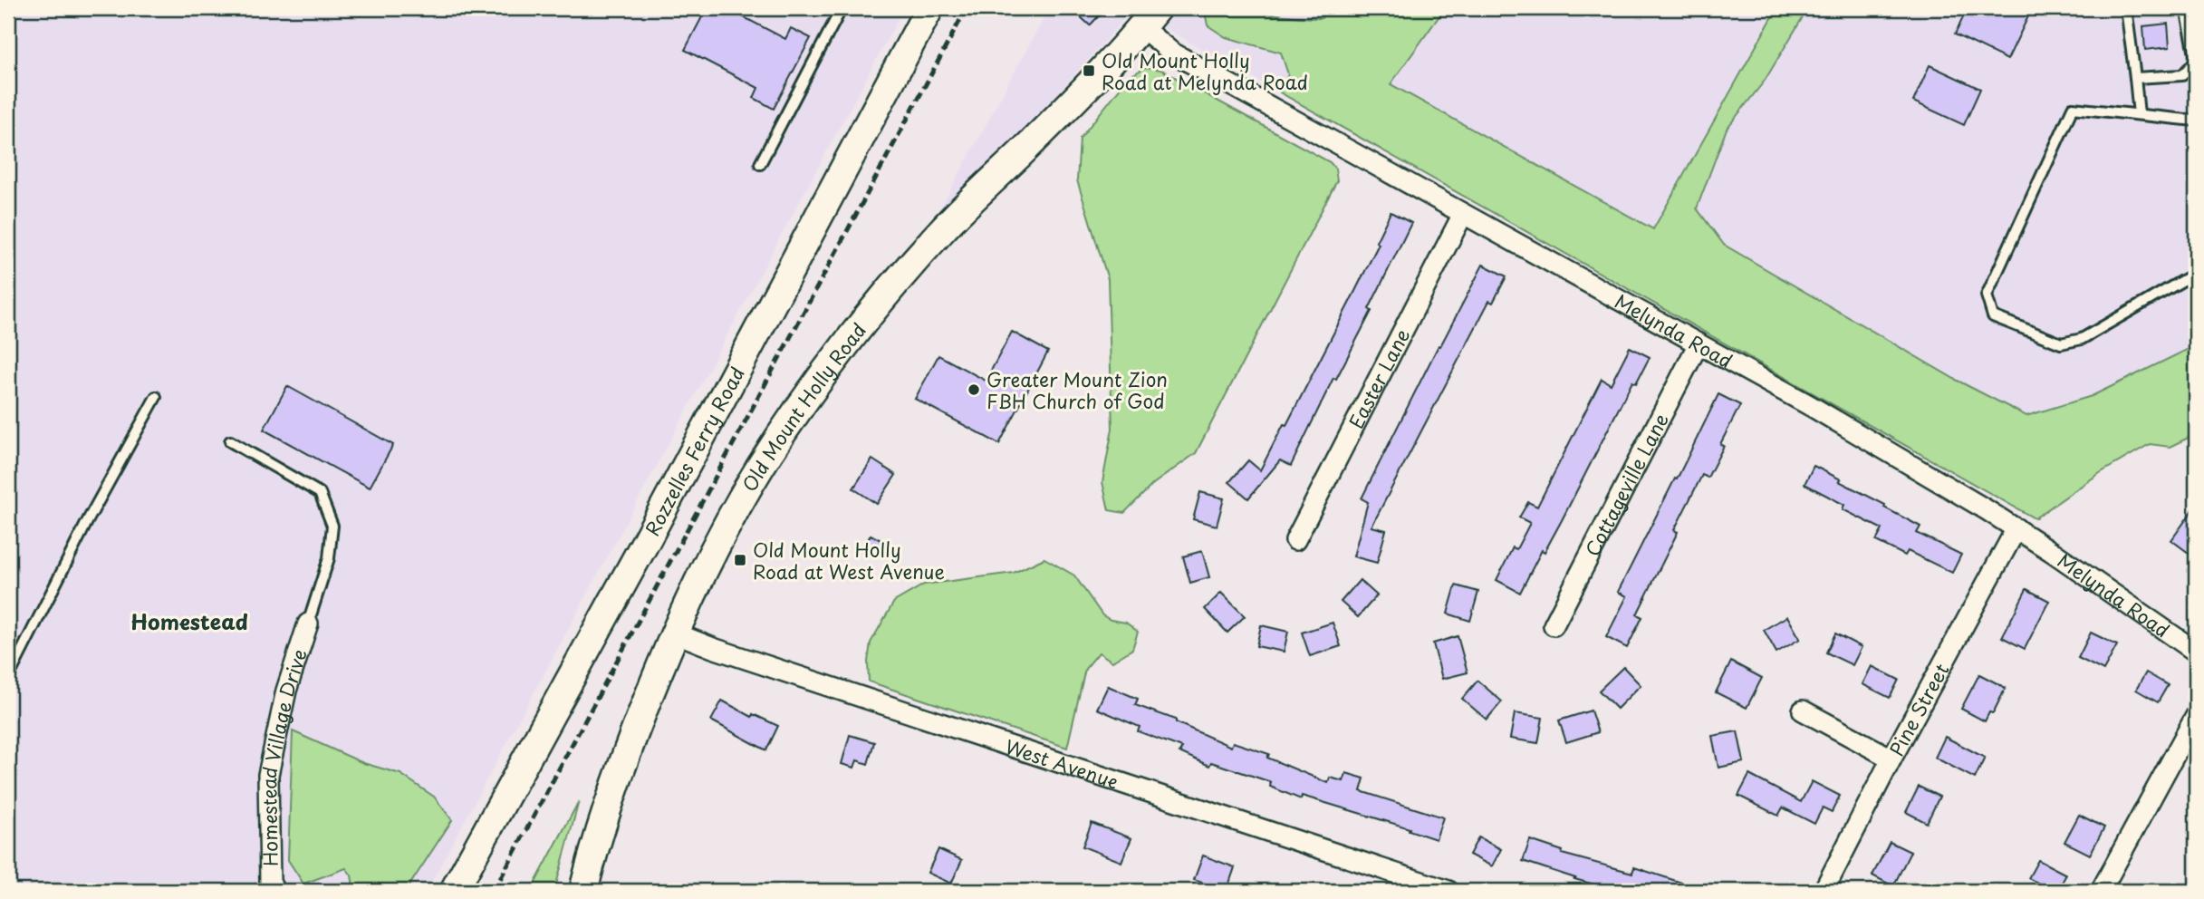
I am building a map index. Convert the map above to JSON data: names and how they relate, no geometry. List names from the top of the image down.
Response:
{
  "streets": {
    "street": [
      "Melynda Road",
      "Easter Lane",
      "Old Mount Holly Road",
      "Rozzelles Ferry Road",
      "Cottageville Lane",
      "Pine Street",
      "Homestead Village Drive",
      "West Avenue"
    ]
  },
  "crossings": [
    ["Melynda Road", "Easter Lane"],
    ["Melynda Road", "Old Mount Holly Road"],
    ["Melynda Road", "Cottageville Lane"],
    ["Melynda Road", "Pine Street"],
    ["Old Mount Holly Road", "West Avenue"]
  ],
  "districts": ["Homestead"],
  "places": {
    "transit": ["Old Mount Holly Road at Melynda Road", "Old Mount Holly Road at West Avenue"],
    "other": ["Greater Mount Zion FBH Church of God"]
  }
}
